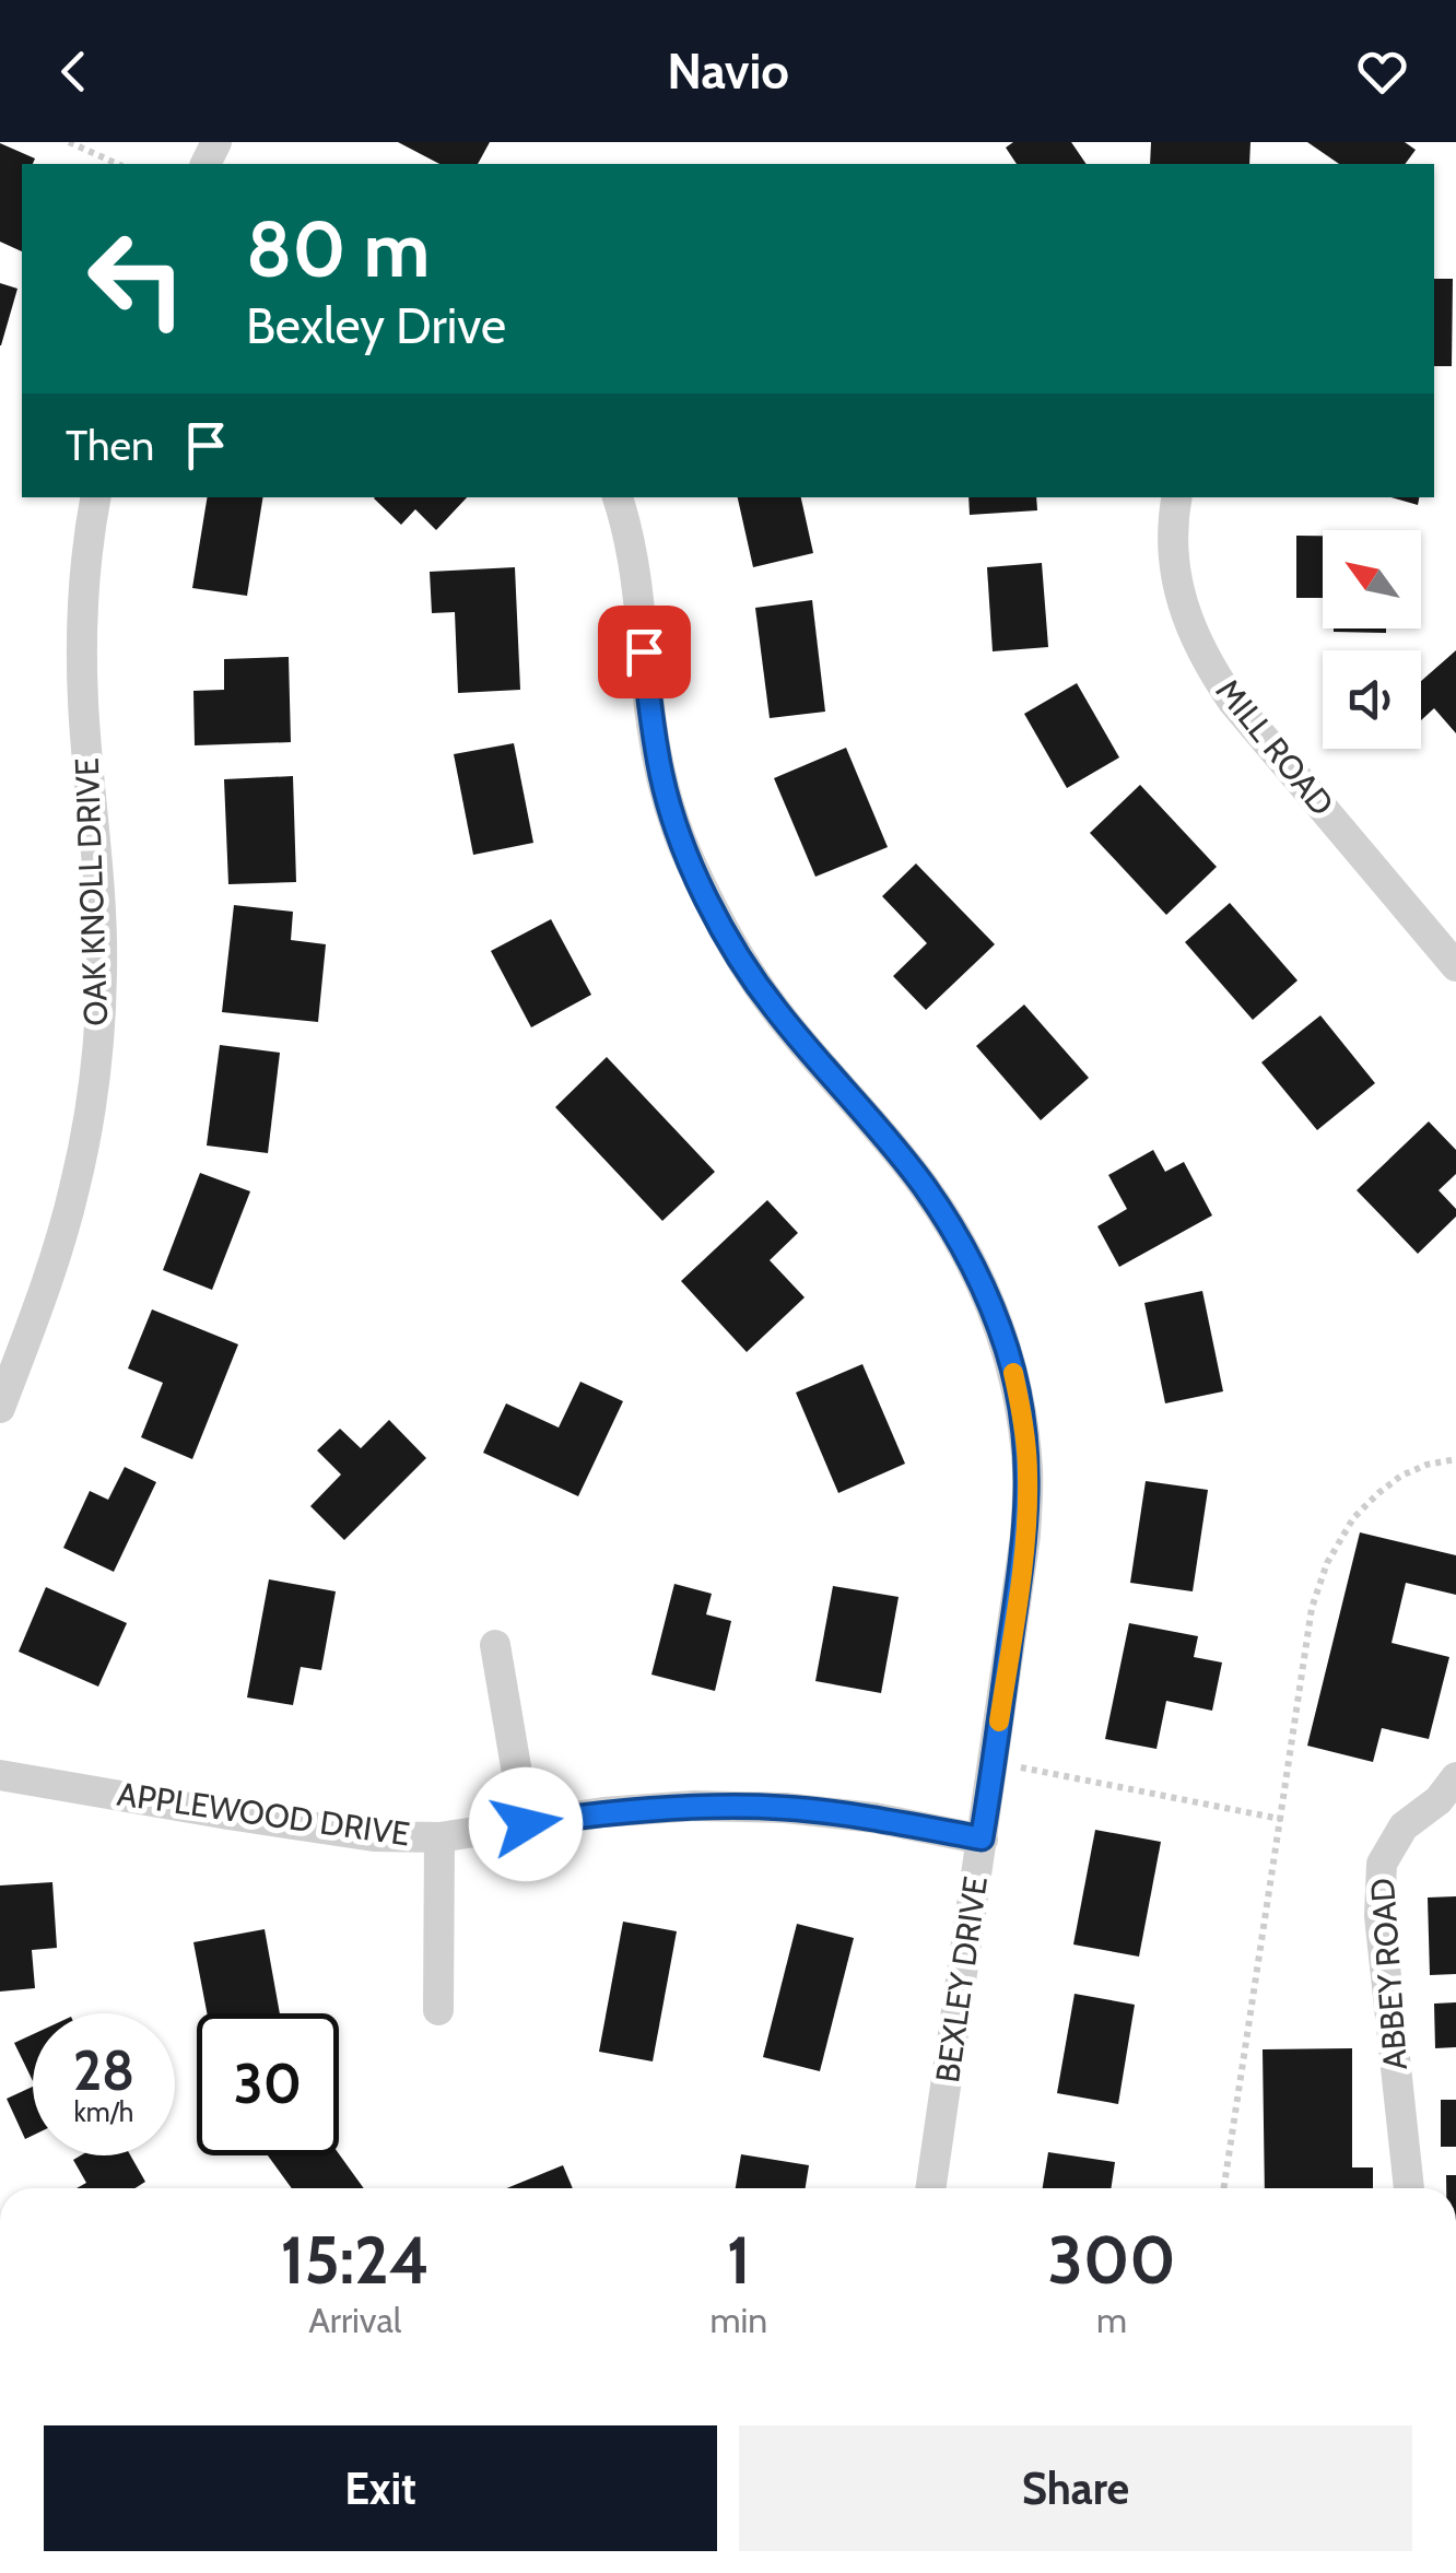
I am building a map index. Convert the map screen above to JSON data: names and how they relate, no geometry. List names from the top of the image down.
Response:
{
  "streets": {
    "street": [
      "MILL ROAD",
      "OAK KNOLL DRIVE",
      "APPLEWOOD DRIVE",
      "ABBEY ROAD",
      "BEXLEY DRIVE"
    ]
  },
  "crossings": [
    ["APPLEWOOD DRIVE", "BEXLEY DRIVE"]
  ],
  "north": "top left",
  "page": {
    "header": "Navio",
    "turn": ["80 m", "Bexley Drive"],
    "then": "Then",
    "speed": "28 km/h",
    "limit": "30",
    "eta": [
      "15:24",
      "Arrival",
      "1",
      "min",
      "300",
      "m"
    ],
    "buttons": ["Exit", "Share"]
  }
}
